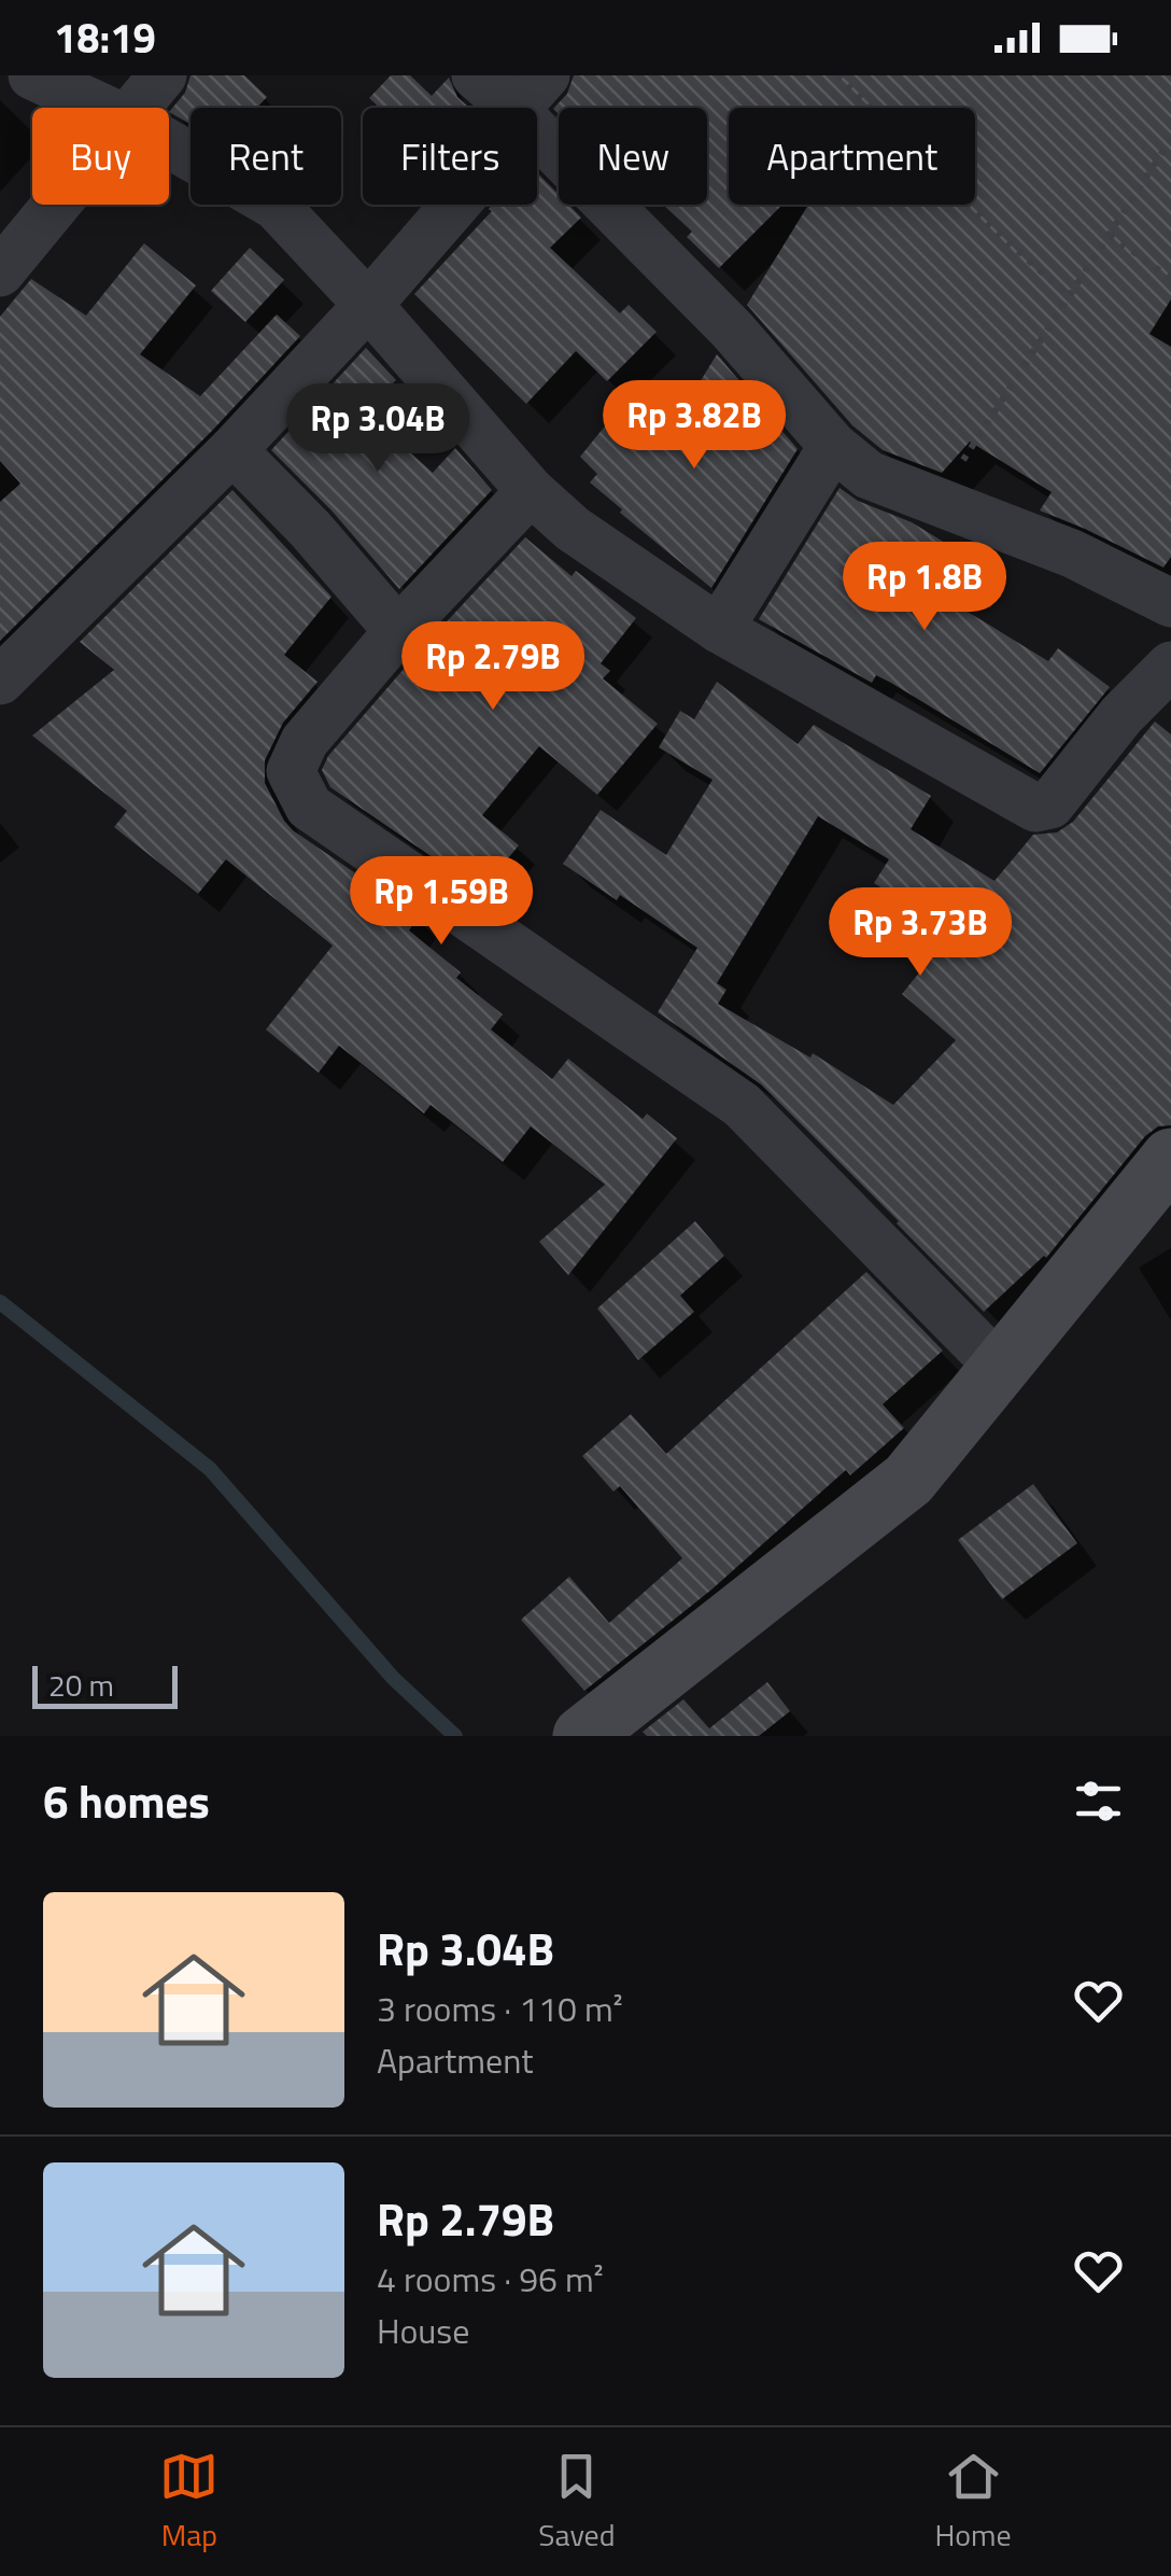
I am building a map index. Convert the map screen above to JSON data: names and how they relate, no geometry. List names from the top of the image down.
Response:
{
  "scale_bar": "20 m",
  "page": {
    "status": "18:19",
    "chip": [
      "Buy",
      "Rent",
      "Filters",
      "New",
      "Apartment"
    ],
    "price": [
      "Rp 3.82B",
      "Rp 3.04B",
      "Rp 1.8B",
      "Rp 2.79B",
      "Rp 1.59B",
      "Rp 3.73B"
    ],
    "scale": "20 m",
    "heading": "6 homes",
    "list": [
      {
        "name": "Rp 3.04B",
        "note": "3 rooms · 110 m² · Apartment"
      },
      {
        "name": "Rp 2.79B",
        "note": "4 rooms · 96 m² · House"
      }
    ],
    "tabs": ["Map", "Saved", "Home"]
  }
}
